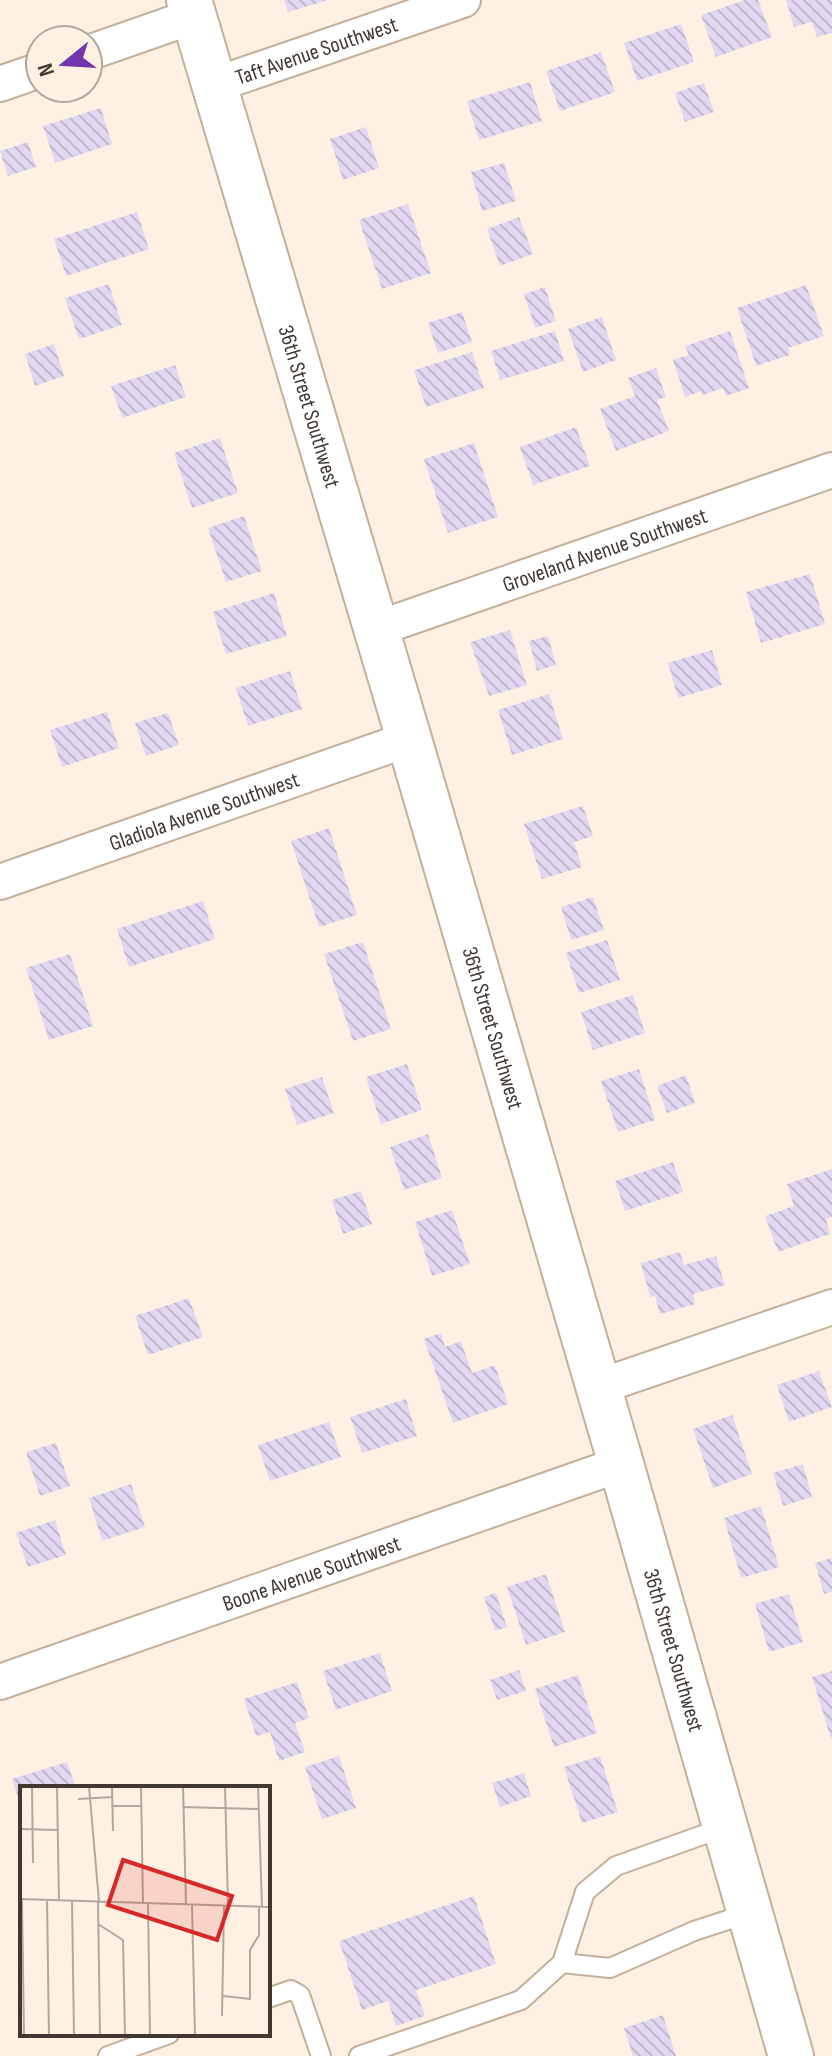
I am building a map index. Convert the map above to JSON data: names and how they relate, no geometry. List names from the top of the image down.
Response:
{
  "streets": {
    "street": [
      "Taft Avenue Southwest",
      "36th Street Southwest",
      "Groveland Avenue Southwest",
      "Gladiola Avenue Southwest",
      "Boone Avenue Southwest"
    ]
  },
  "crossings": [
    ["Taft Avenue Southwest", "36th Street Southwest"],
    ["36th Street Southwest", "Groveland Avenue Southwest"],
    ["36th Street Southwest", "Gladiola Avenue Southwest"],
    ["36th Street Southwest", "Boone Avenue Southwest"]
  ],
  "north": "left"
}
